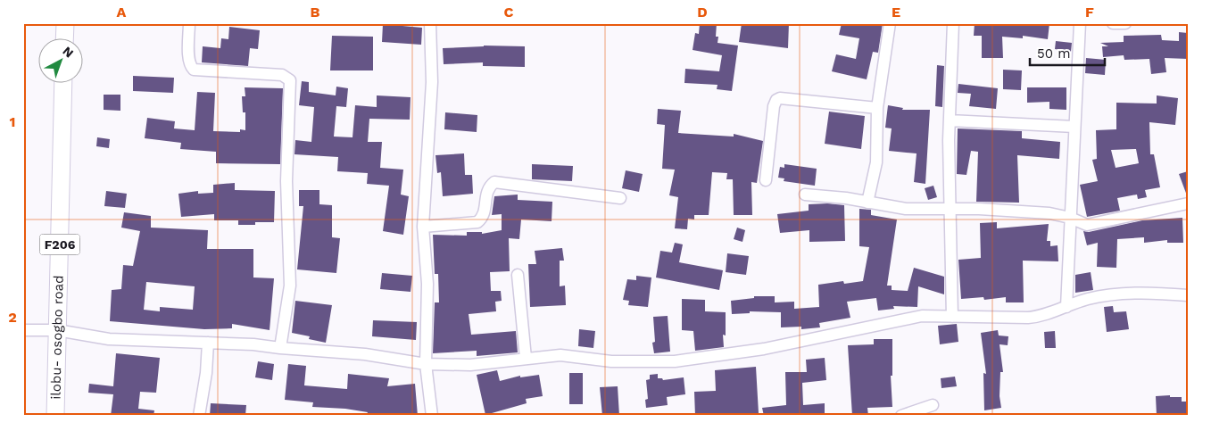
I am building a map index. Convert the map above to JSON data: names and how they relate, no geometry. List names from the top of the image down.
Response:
{
  "streets": {
    "main road": ["F206", "ilobu- osogbo road"]
  },
  "scale_bar": "50 m",
  "north": "top right",
  "grid": {
    "columns": [
      "A",
      "B",
      "C",
      "D",
      "E",
      "F"
    ],
    "rows": ["1", "2"]
  }
}
